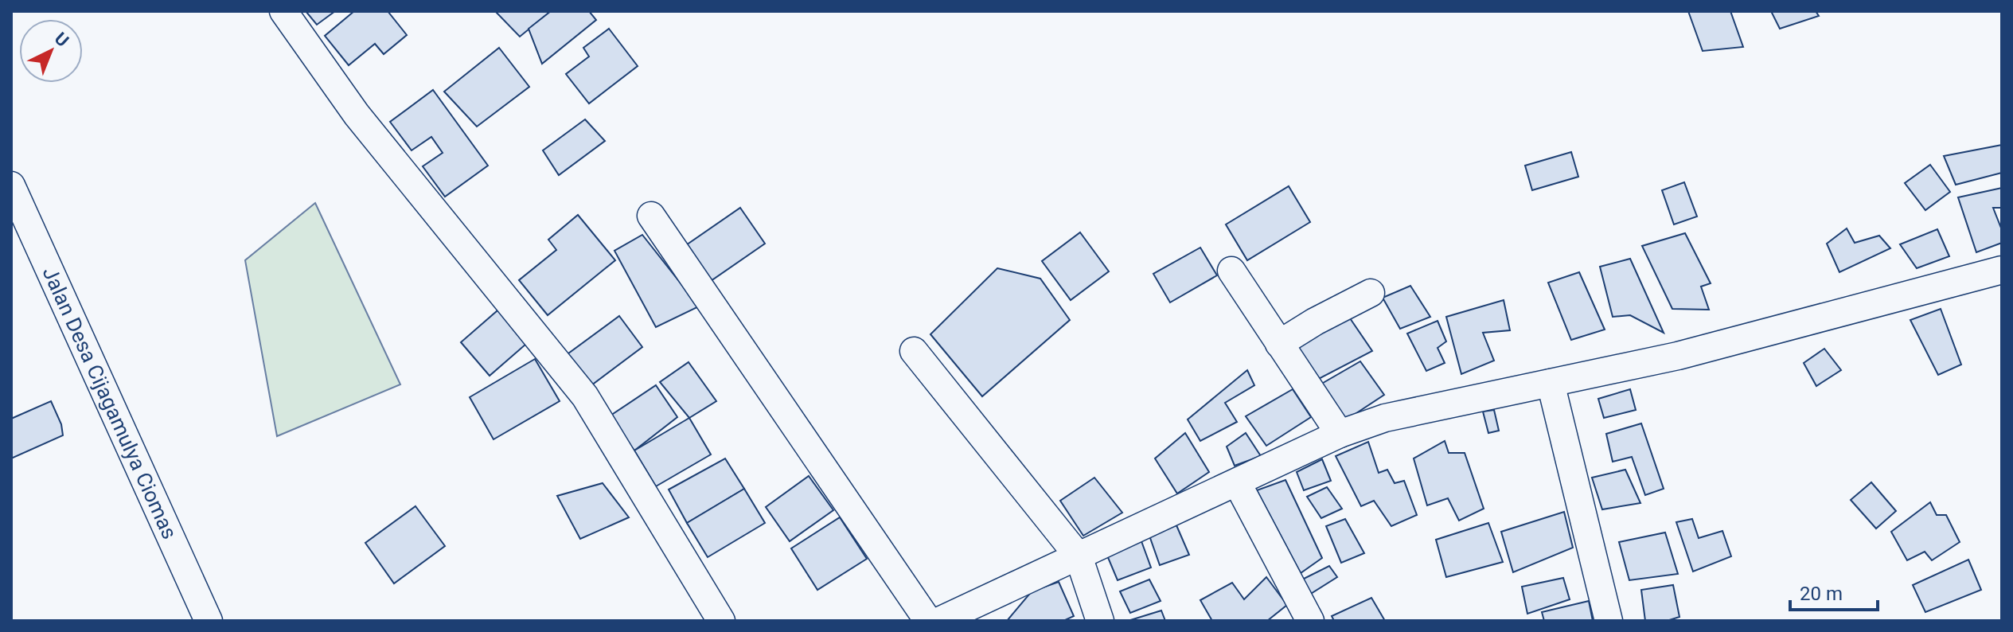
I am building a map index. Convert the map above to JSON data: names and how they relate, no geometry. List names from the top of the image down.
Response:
{
  "streets": {
    "street": ["Jalan Desa Cijagamulya Ciomas"]
  },
  "scale_bar": "20 m",
  "north": "top right"
}
